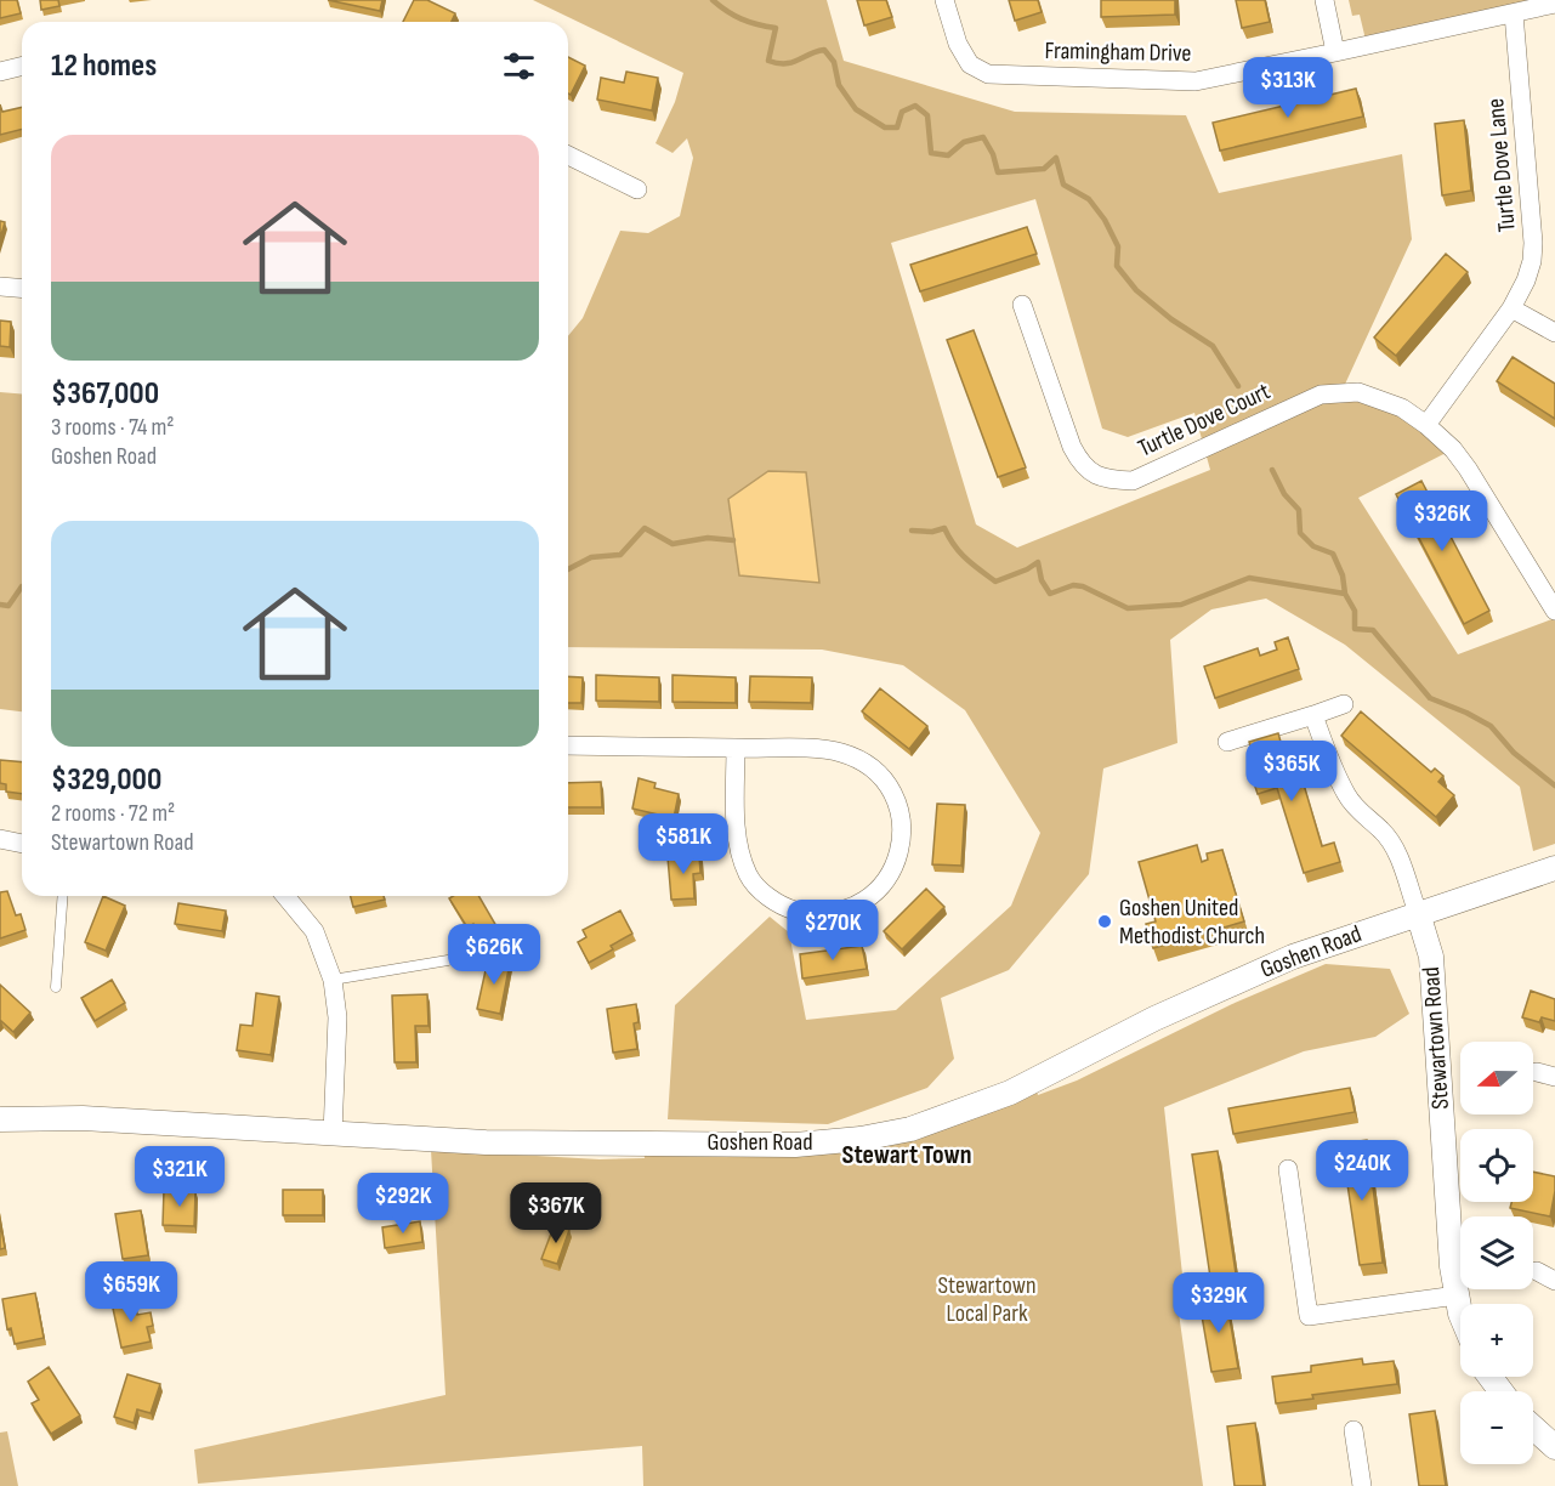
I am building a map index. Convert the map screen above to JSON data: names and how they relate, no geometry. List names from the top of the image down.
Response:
{
  "streets": {
    "street": [
      "Framingham Drive",
      "Turtle Dove Lane",
      "Turtle Dove Court",
      "Goshen Road",
      "Stewartown Road"
    ]
  },
  "crossings": [
    ["Framingham Drive", "Turtle Dove Lane"],
    ["Turtle Dove Lane", "Turtle Dove Court"],
    ["Goshen Road", "Stewartown Road"]
  ],
  "districts": ["Stewart Town"],
  "parks": ["Stewartown Local Park"],
  "places": ["Goshen United Methodist Church"],
  "north": "left",
  "page": {
    "heading": "12 homes",
    "price": [
      "$313K",
      "$326K",
      "$365K",
      "$581K",
      "$270K",
      "$626K",
      "$240K",
      "$321K",
      "$292K",
      "$367K",
      "$659K",
      "$329K"
    ],
    "list": [
      {
        "name": "$367,000",
        "note": "3 rooms · 74 m² · Goshen Road"
      },
      {
        "name": "$329,000",
        "note": "2 rooms · 72 m² · Stewartown Road"
      }
    ],
    "map_buttons": ["+", "−"]
  }
}
